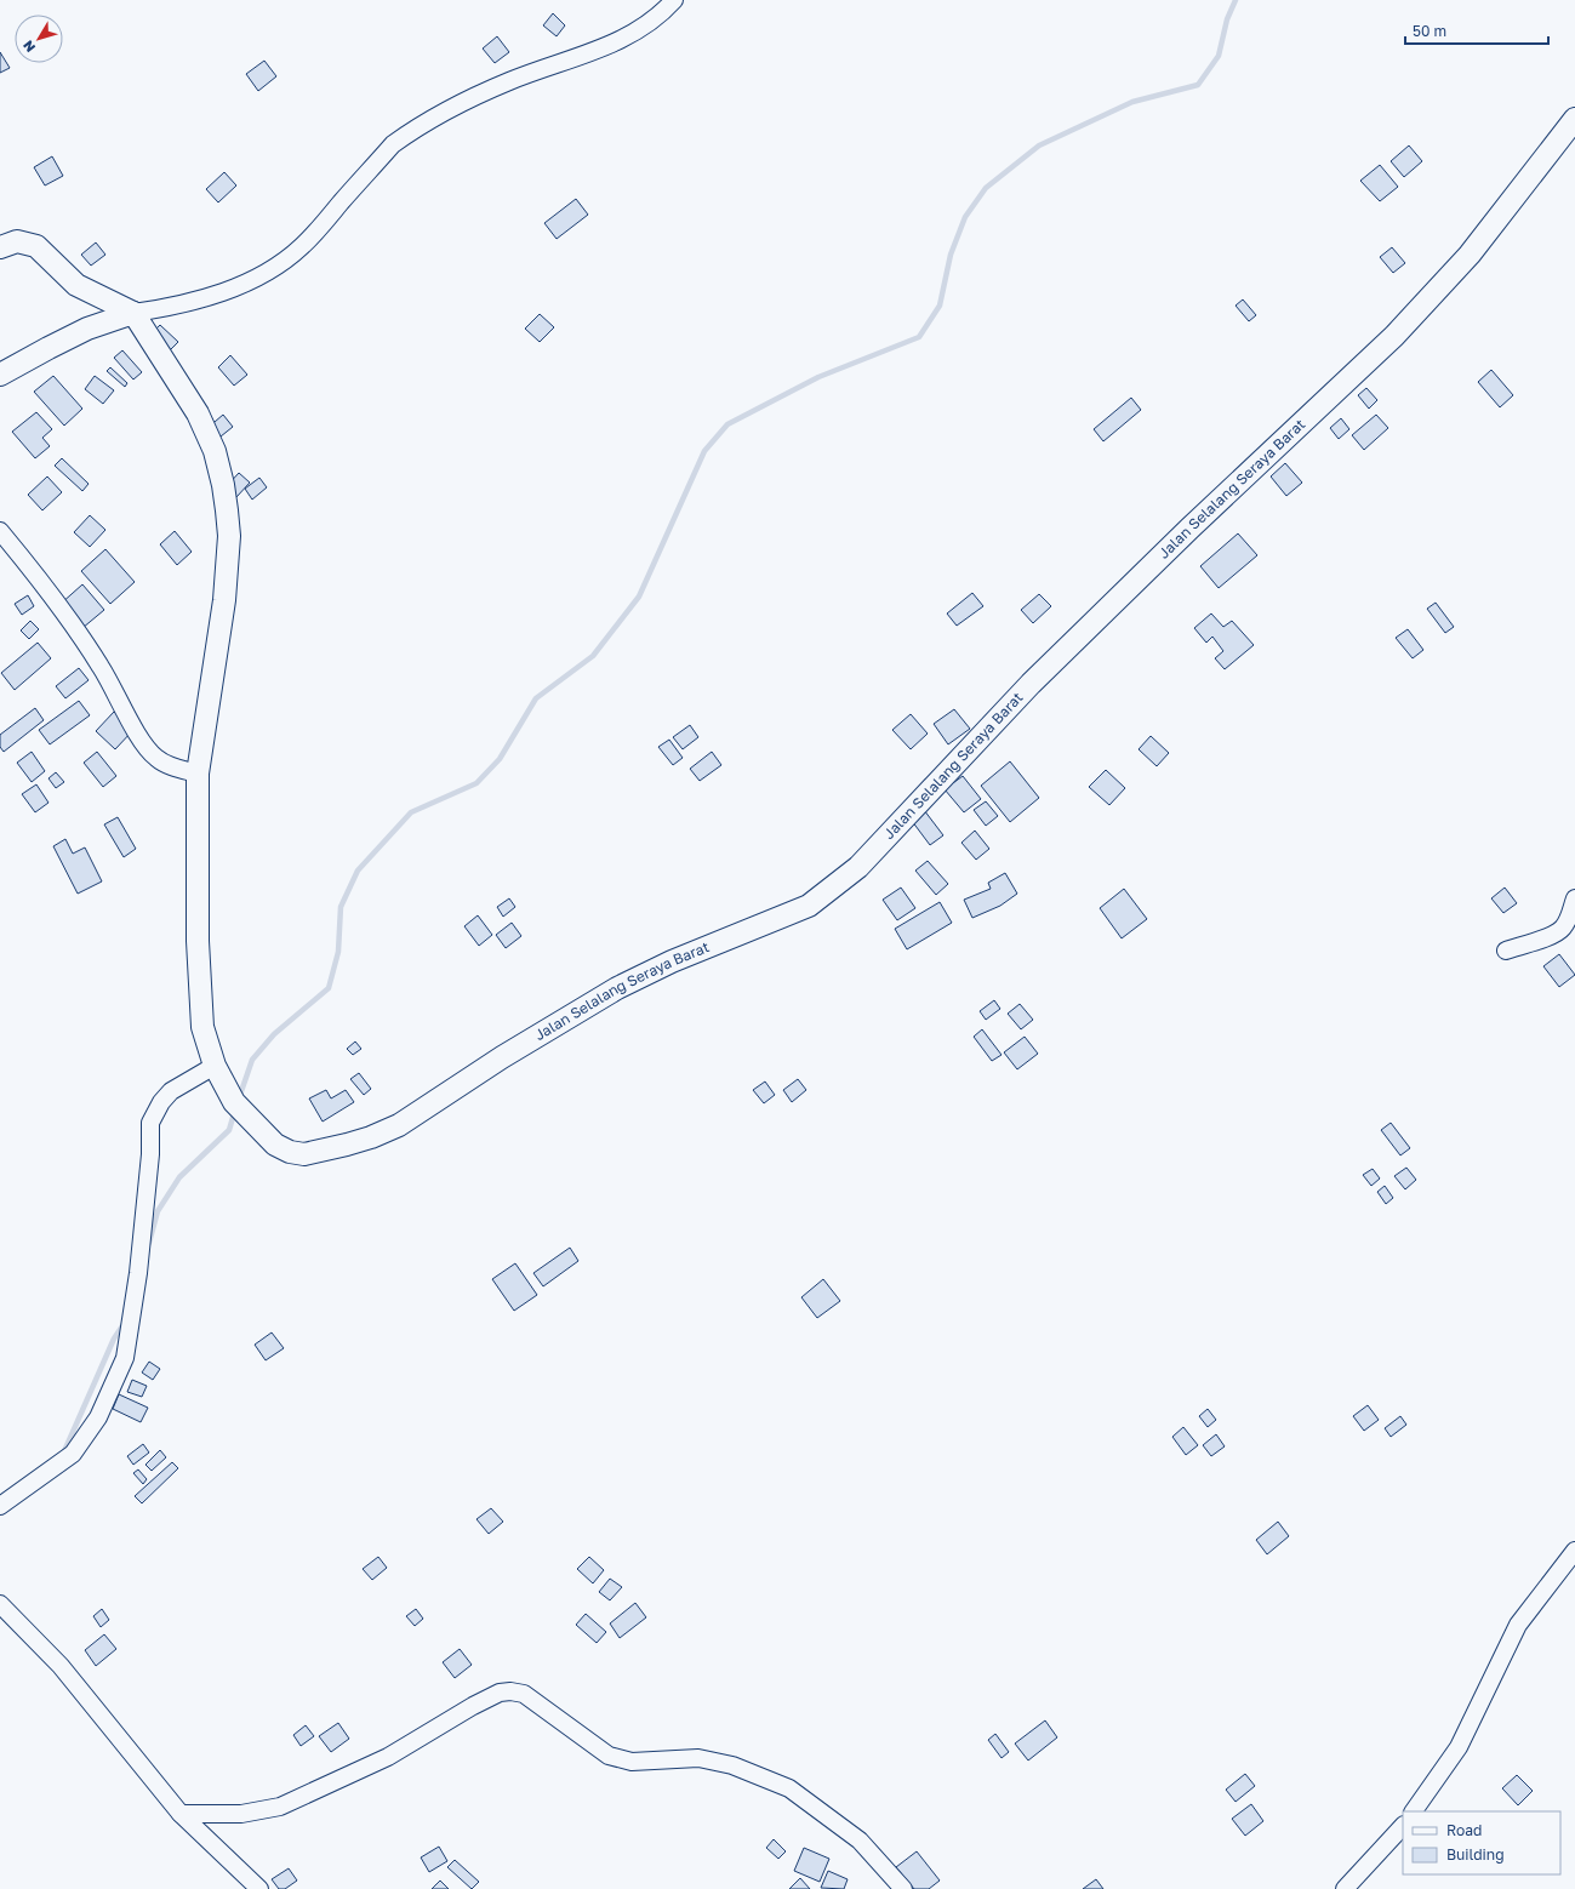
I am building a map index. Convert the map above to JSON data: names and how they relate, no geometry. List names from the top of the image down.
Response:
{
  "streets": {
    "street": ["Jalan Selalang Seraya Barat"]
  },
  "legend": ["Road", "Building"],
  "scale_bar": "50 m",
  "north": "bottom left"
}
